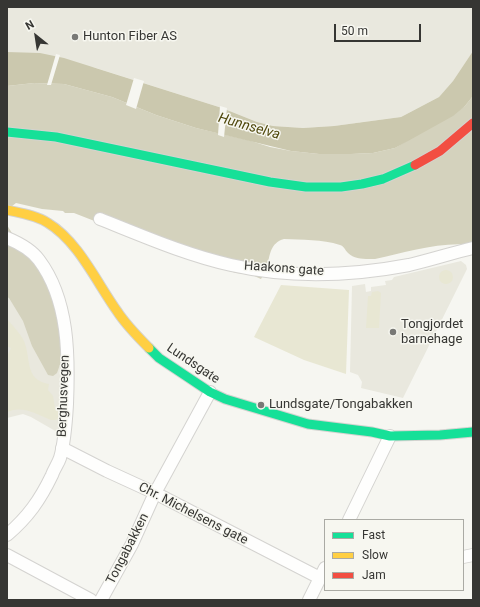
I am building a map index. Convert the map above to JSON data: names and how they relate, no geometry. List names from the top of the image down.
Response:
{
  "streets": {
    "main road": ["Lundsgate"],
    "street": [
      "Haakons gate",
      "Berghusvegen",
      "Chr. Michelsens gate",
      "Tongabakken"
    ]
  },
  "crossings": [
    ["Lundsgate", "Tongabakken"],
    ["Berghusvegen", "Chr. Michelsens gate"],
    ["Chr. Michelsens gate", "Tongabakken"]
  ],
  "water": ["Hunnselva"],
  "places": ["Hunton Fiber AS", "Tongjordet barnehage", "Lundsgate/Tongabakken"],
  "legend": ["Fast", "Slow", "Jam"],
  "scale_bar": "50 m",
  "north": "top left"
}
